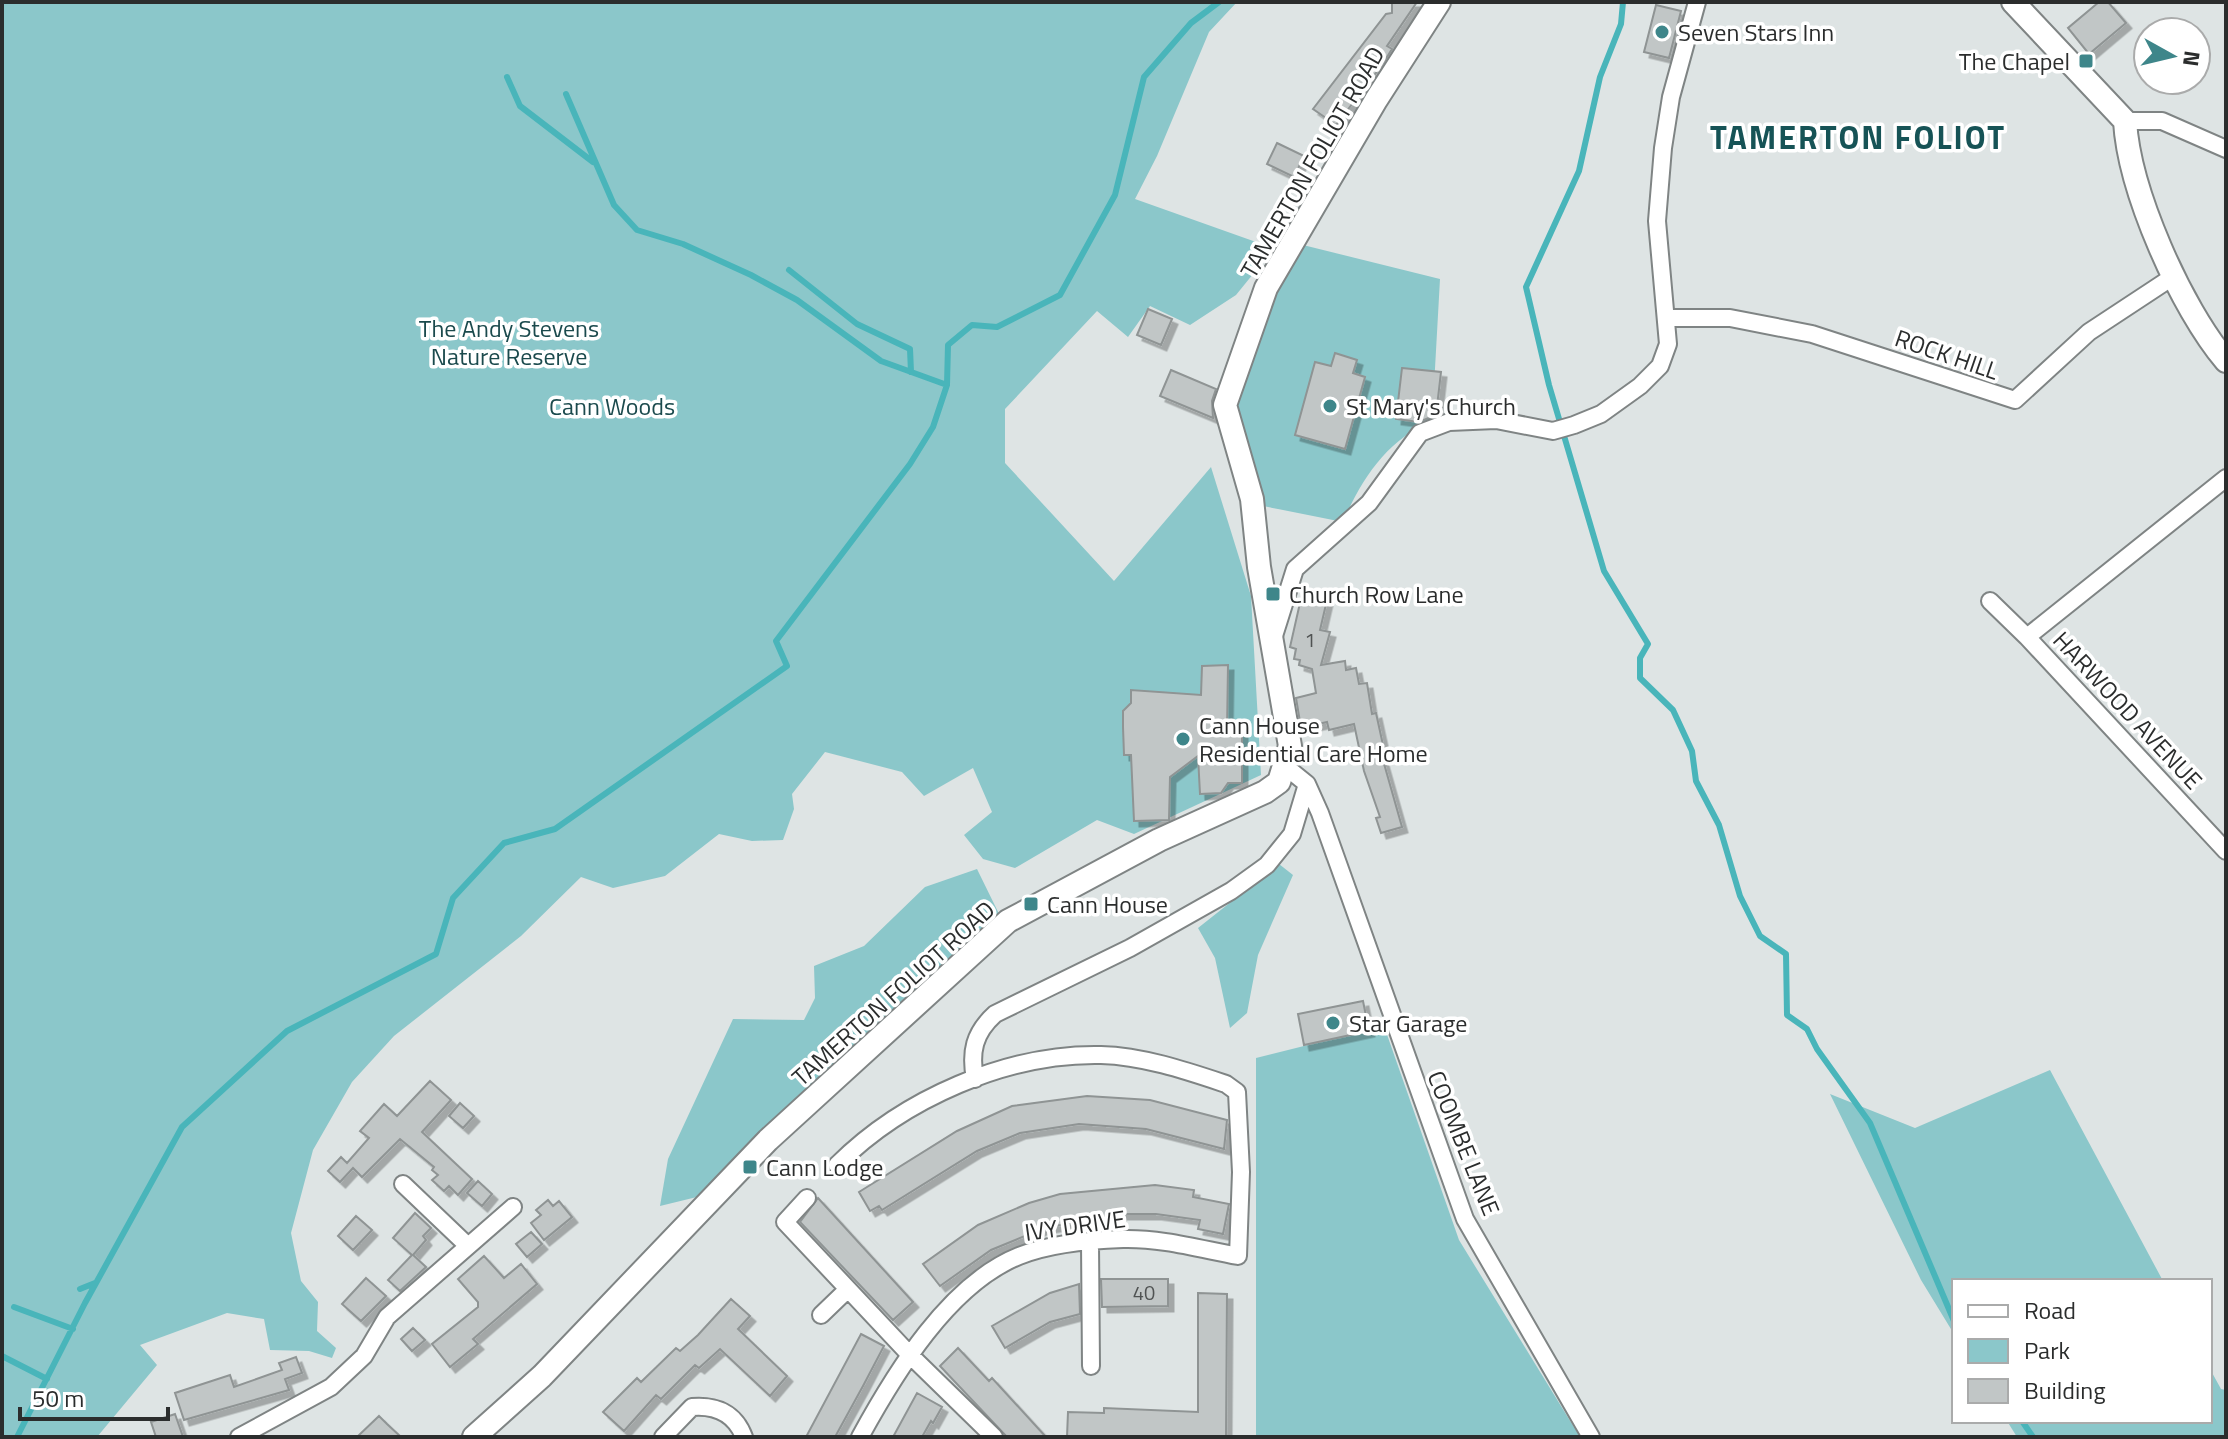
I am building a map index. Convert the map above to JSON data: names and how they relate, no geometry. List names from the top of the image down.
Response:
{
  "streets": {
    "street": [
      "TAMERTON FOLIOT ROAD",
      "ROCK HILL",
      "HARWOOD AVENUE",
      "COOMBE LANE",
      "IVY DRIVE"
    ]
  },
  "districts": ["TAMERTON FOLIOT"],
  "parks": ["The Andy Stevens Nature Reserve", "Cann Woods"],
  "places": {
    "other": [
      "Seven Stars Inn",
      "St Mary's Church",
      "Cann House Residential Care Home",
      "Star Garage"
    ],
    "transit": [
      "The Chapel",
      "Church Row Lane",
      "Cann House",
      "Cann Lodge"
    ]
  },
  "house_numbers": ["1", "40"],
  "legend": ["Road", "Park", "Building"],
  "scale_bar": "50 m",
  "north": "right"
}
